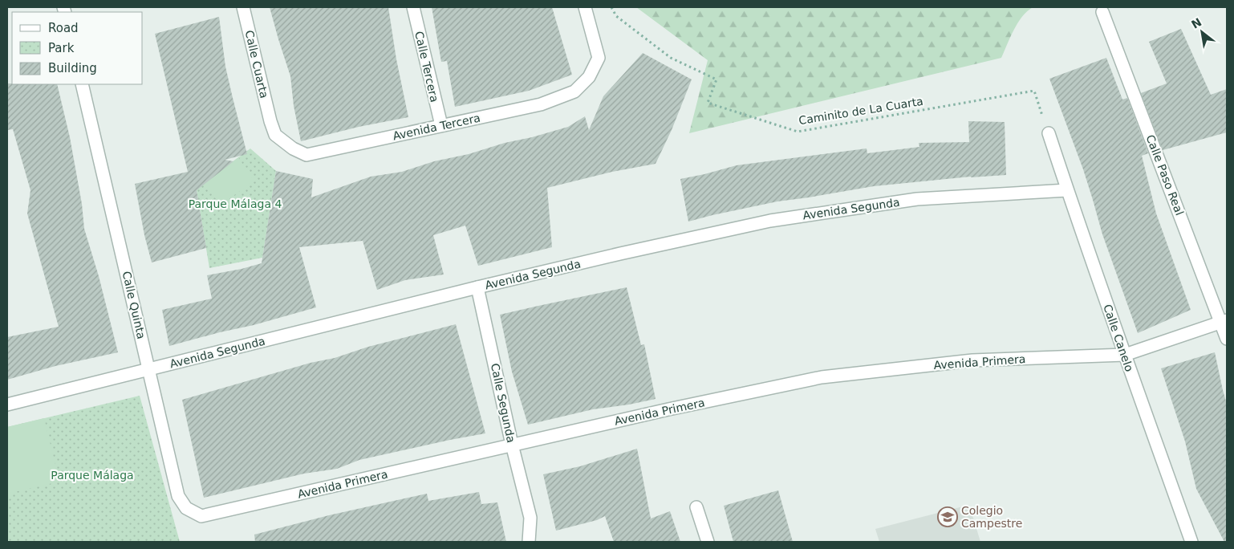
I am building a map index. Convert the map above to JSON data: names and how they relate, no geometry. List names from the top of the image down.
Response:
{
  "streets": {
    "street": [
      "Calle Cuarta",
      "Calle Tercera",
      "Avenida Tercera",
      "Calle Paso Real",
      "Avenida Segunda",
      "Calle Quinta",
      "Calle Canelo",
      "Avenida Primera",
      "Calle Segunda"
    ],
    "path": ["Caminito de La Cuarta"]
  },
  "crossings": [
    ["Calle Cuarta", "Avenida Tercera"],
    ["Calle Tercera", "Avenida Tercera"],
    ["Caminito de La Cuarta", "Calle Canelo"],
    ["Calle Paso Real", "Avenida Primera"],
    ["Avenida Segunda", "Calle Quinta"],
    ["Avenida Segunda", "Calle Canelo"],
    ["Avenida Segunda", "Calle Segunda"],
    ["Calle Quinta", "Avenida Primera"],
    ["Calle Canelo", "Avenida Primera"],
    ["Avenida Primera", "Calle Segunda"]
  ],
  "parks": ["Parque Málaga 4", "Parque Málaga"],
  "places": {
    "school or university": ["Colegio Campestre"]
  },
  "legend": ["Road", "Park", "Building"],
  "north": "top left"
}
